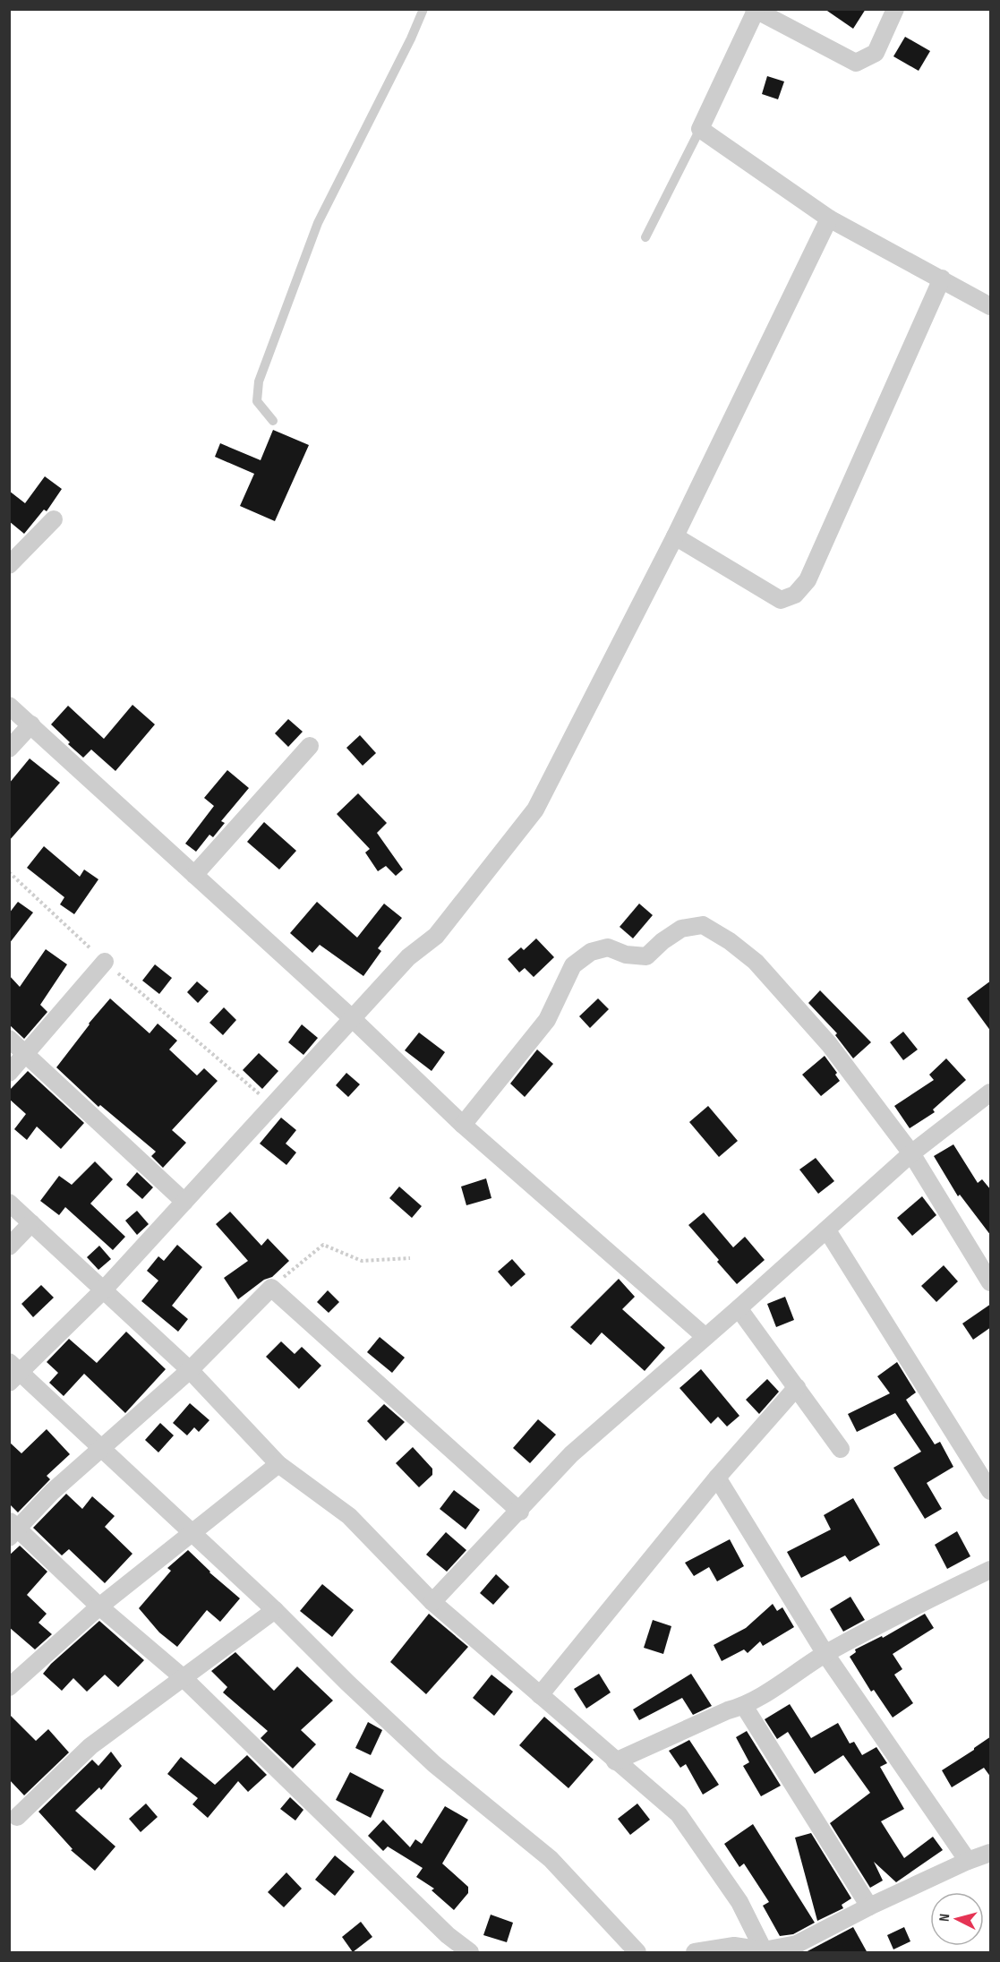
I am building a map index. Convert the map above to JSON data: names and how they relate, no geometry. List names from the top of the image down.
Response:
{
  "north": "left"
}
